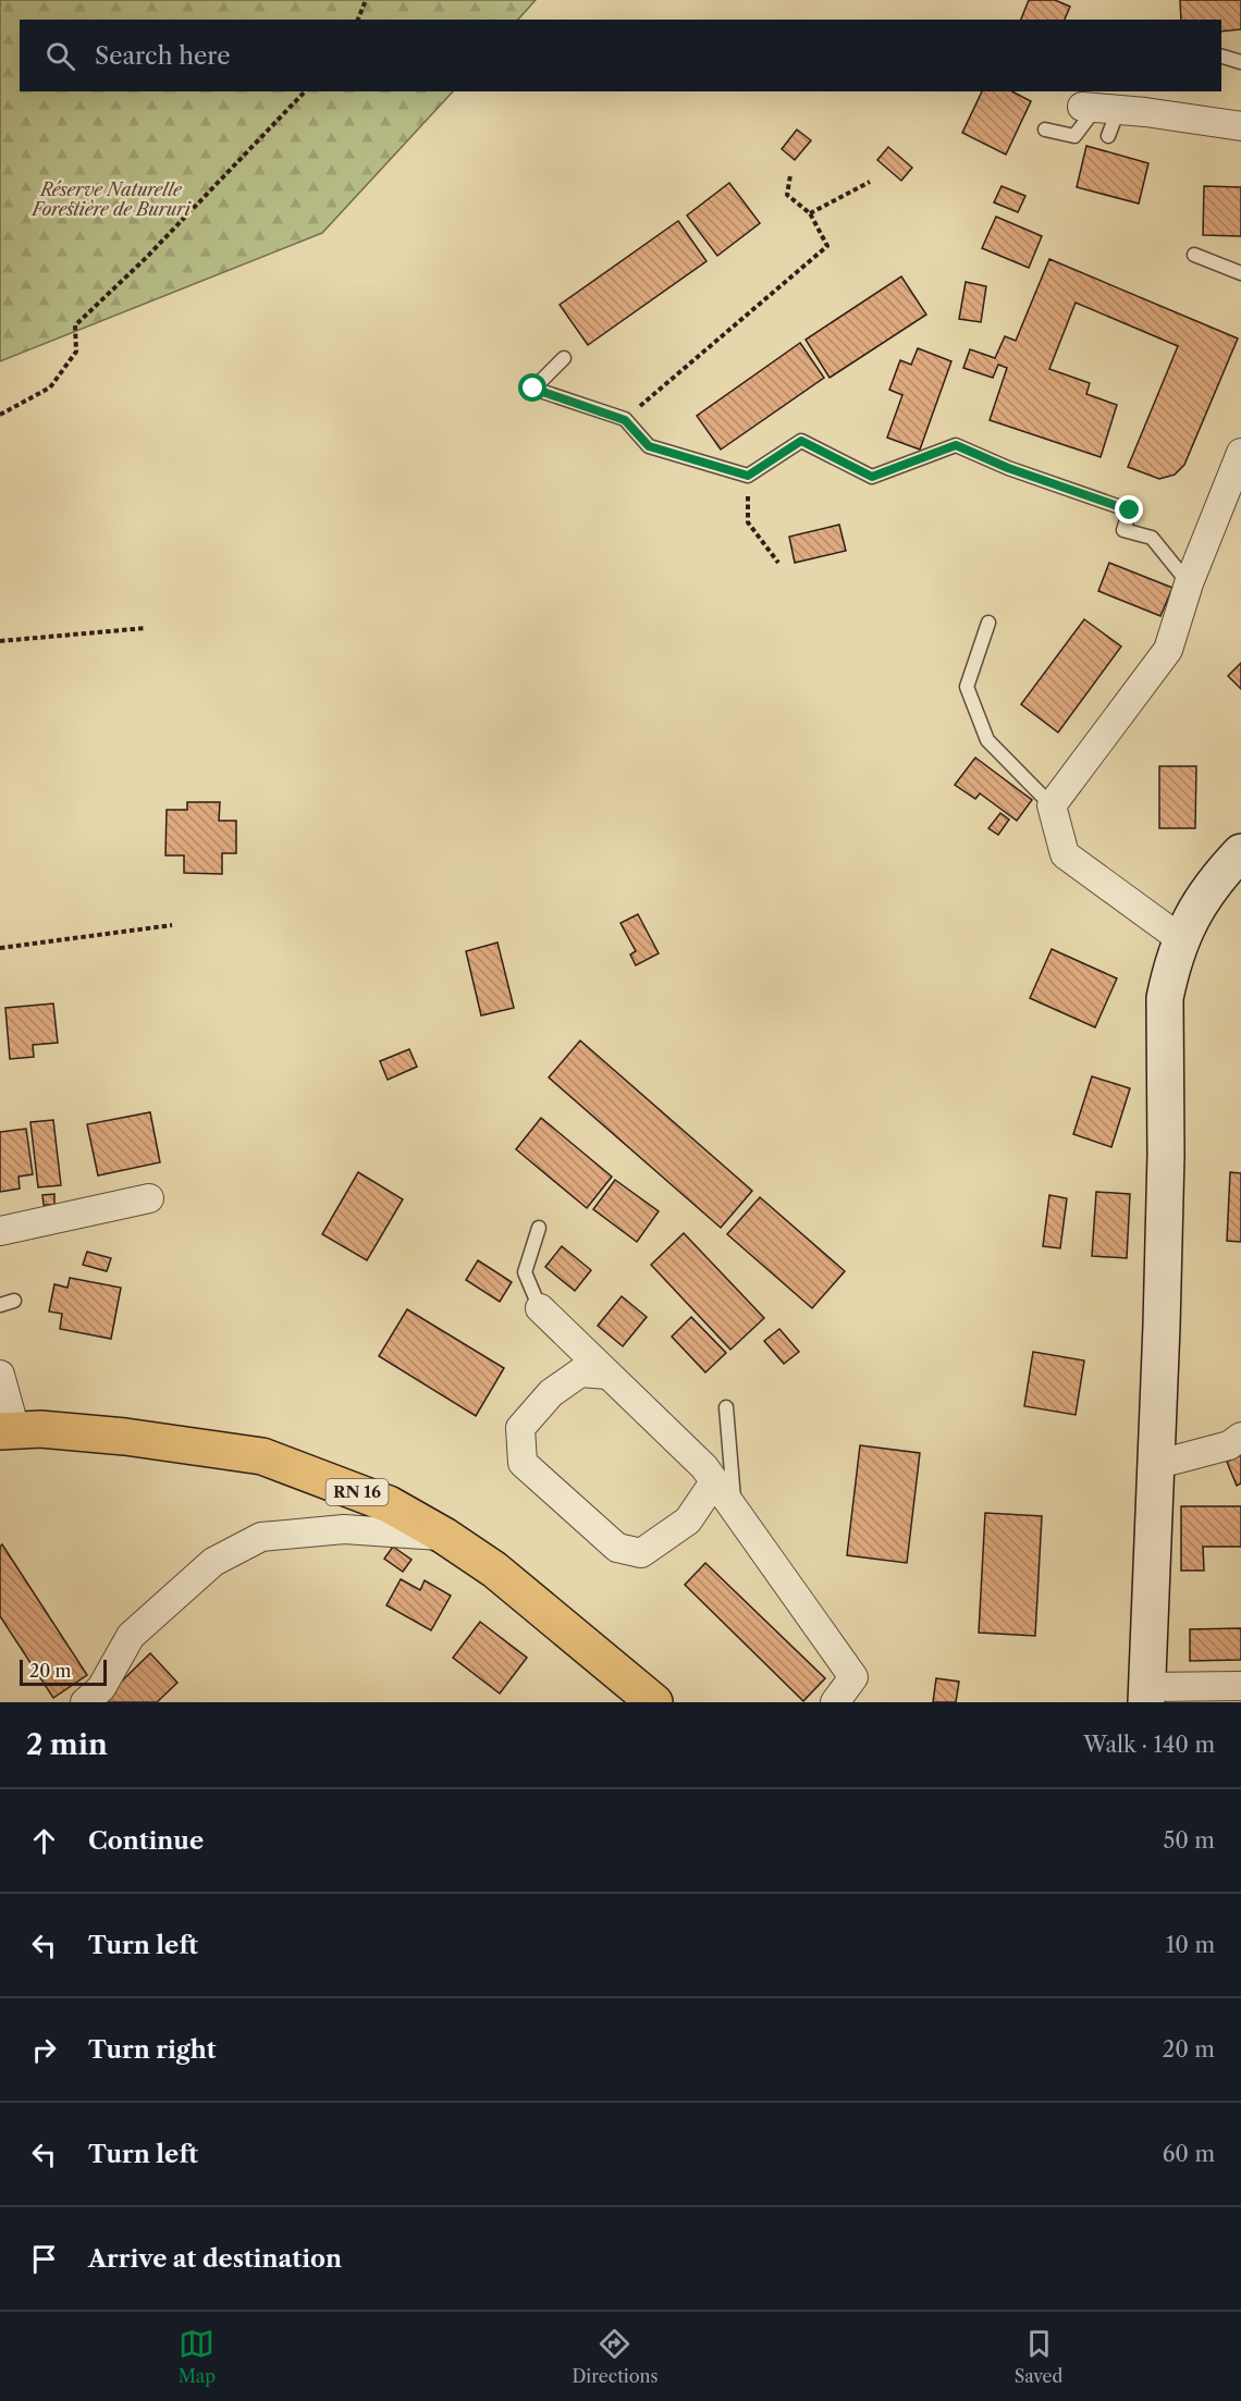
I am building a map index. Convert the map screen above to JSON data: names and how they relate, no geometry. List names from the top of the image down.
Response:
{
  "streets": {
    "main road": ["RN 16"]
  },
  "parks": ["Réserve Naturelle Forestière de Bururi"],
  "scale_bar": "20 m",
  "page": {
    "search": "Search here",
    "scale": "20 m",
    "heading": ["2 min", "Walk · 140 m"],
    "list": [
      ["Continue", "50 m"],
      ["Turn left", "10 m"],
      ["Turn right", "20 m"],
      ["Turn left", "60 m"],
      "Arrive at destination"
    ],
    "nav": ["Map", "Directions", "Saved"]
  }
}
